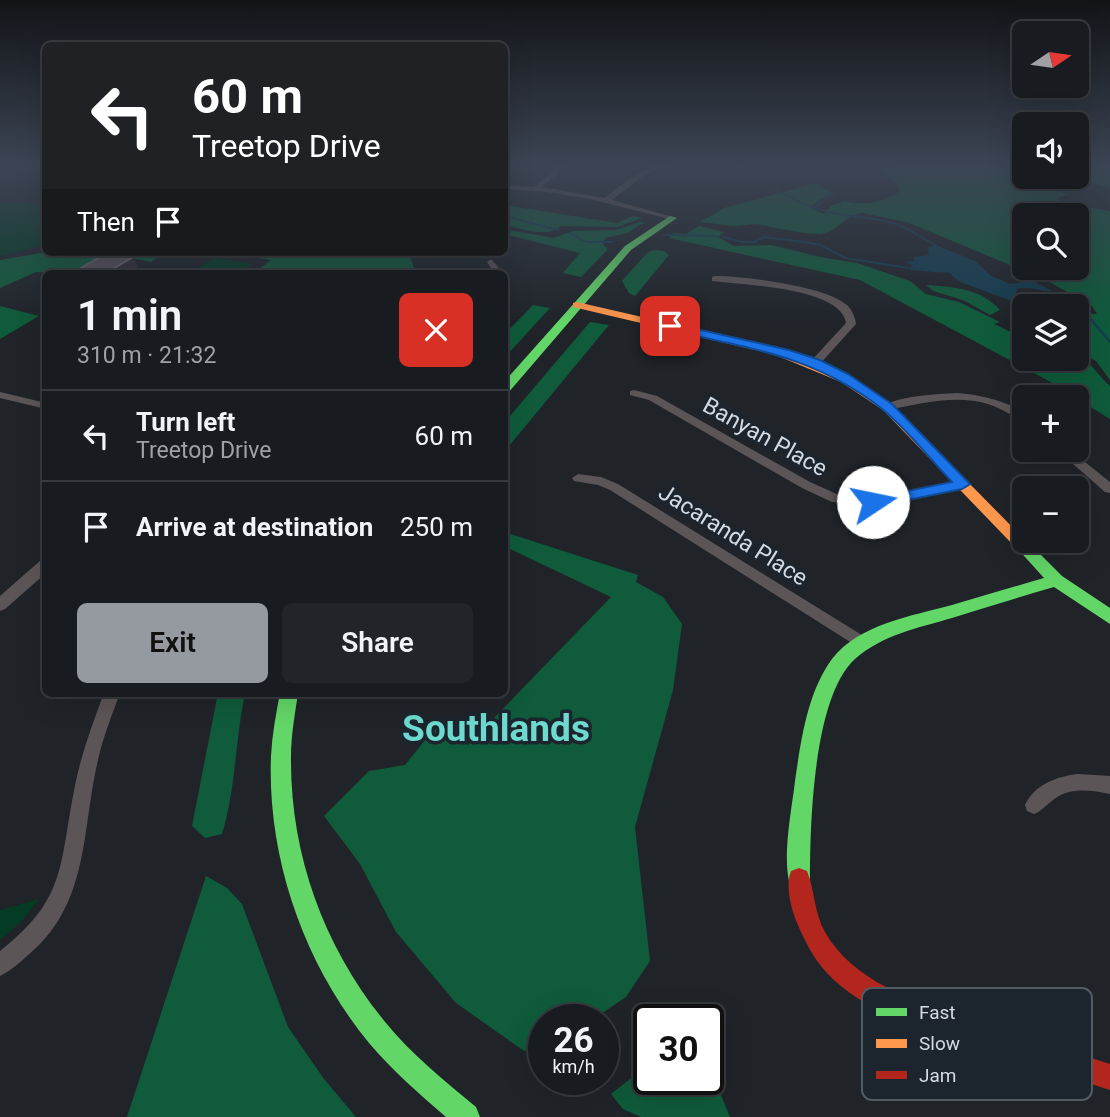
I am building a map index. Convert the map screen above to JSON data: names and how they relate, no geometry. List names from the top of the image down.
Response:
{
  "streets": {
    "street": ["Banyan Place", "Jacaranda Place"]
  },
  "districts": ["Southlands"],
  "legend": ["Fast", "Slow", "Jam"],
  "north": "right",
  "page": {
    "map_buttons": ["+", "−"],
    "turn": ["60 m", "Treetop Drive"],
    "then": "Then",
    "heading": ["1 min", "310 m · 21:32"],
    "list": [
      {
        "name": "Turn left",
        "note": "Treetop Drive",
        "value": "60 m"
      },
      {
        "name": "Arrive at destination",
        "value": "250 m"
      }
    ],
    "buttons": ["Exit", "Share"],
    "speed": "26 km/h",
    "limit": "30"
  }
}
